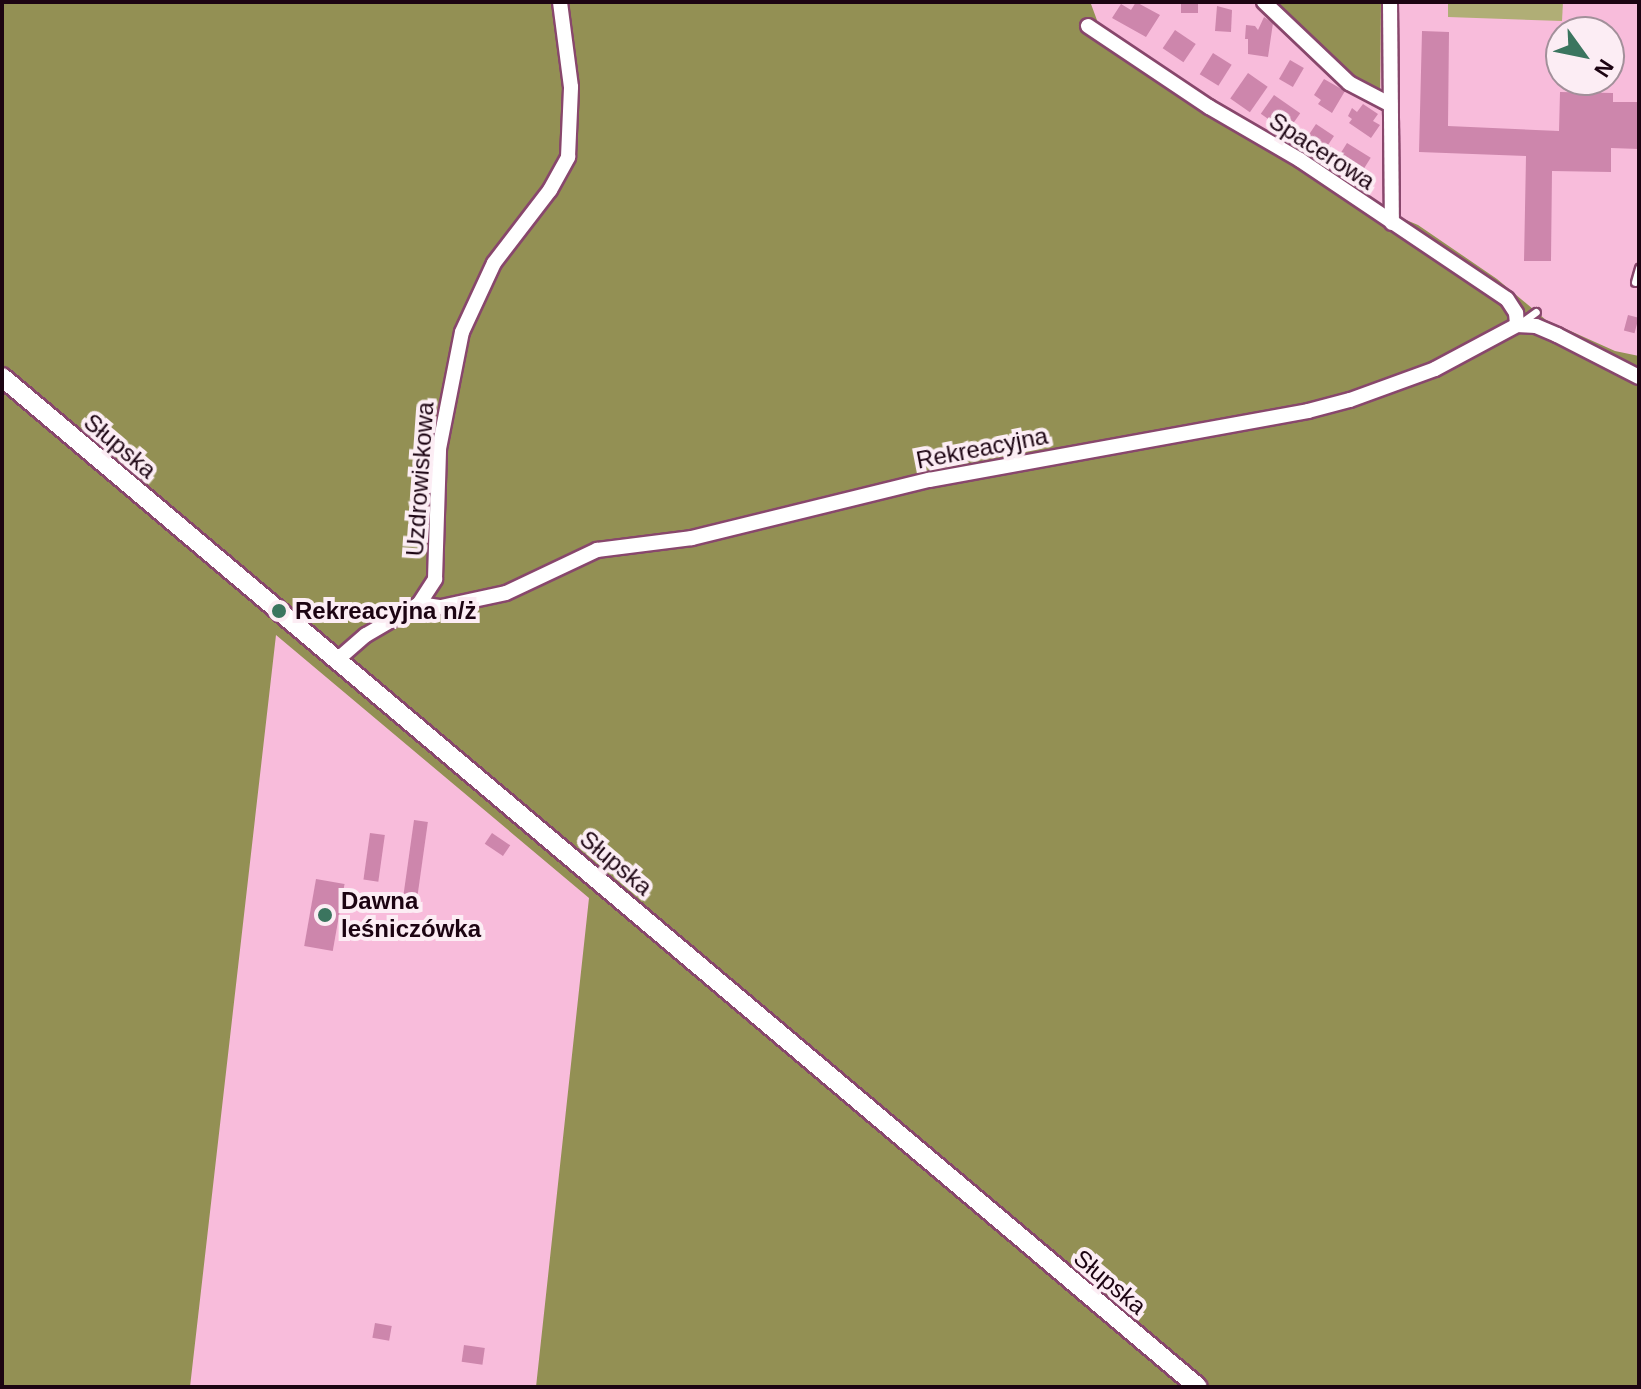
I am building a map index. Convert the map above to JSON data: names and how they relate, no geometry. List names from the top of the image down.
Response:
{
  "streets": {
    "street": [
      "Spacerowa",
      "Słupska",
      "Rekreacyjna",
      "Uzdrowiskowa"
    ]
  },
  "crossings": [
    ["Spacerowa", "Rekreacyjna"],
    ["Słupska", "Rekreacyjna"],
    ["Rekreacyjna", "Uzdrowiskowa"]
  ],
  "places": ["Rekreacyjna n/ż", "Dawna leśniczówka"],
  "north": "bottom right"
}
